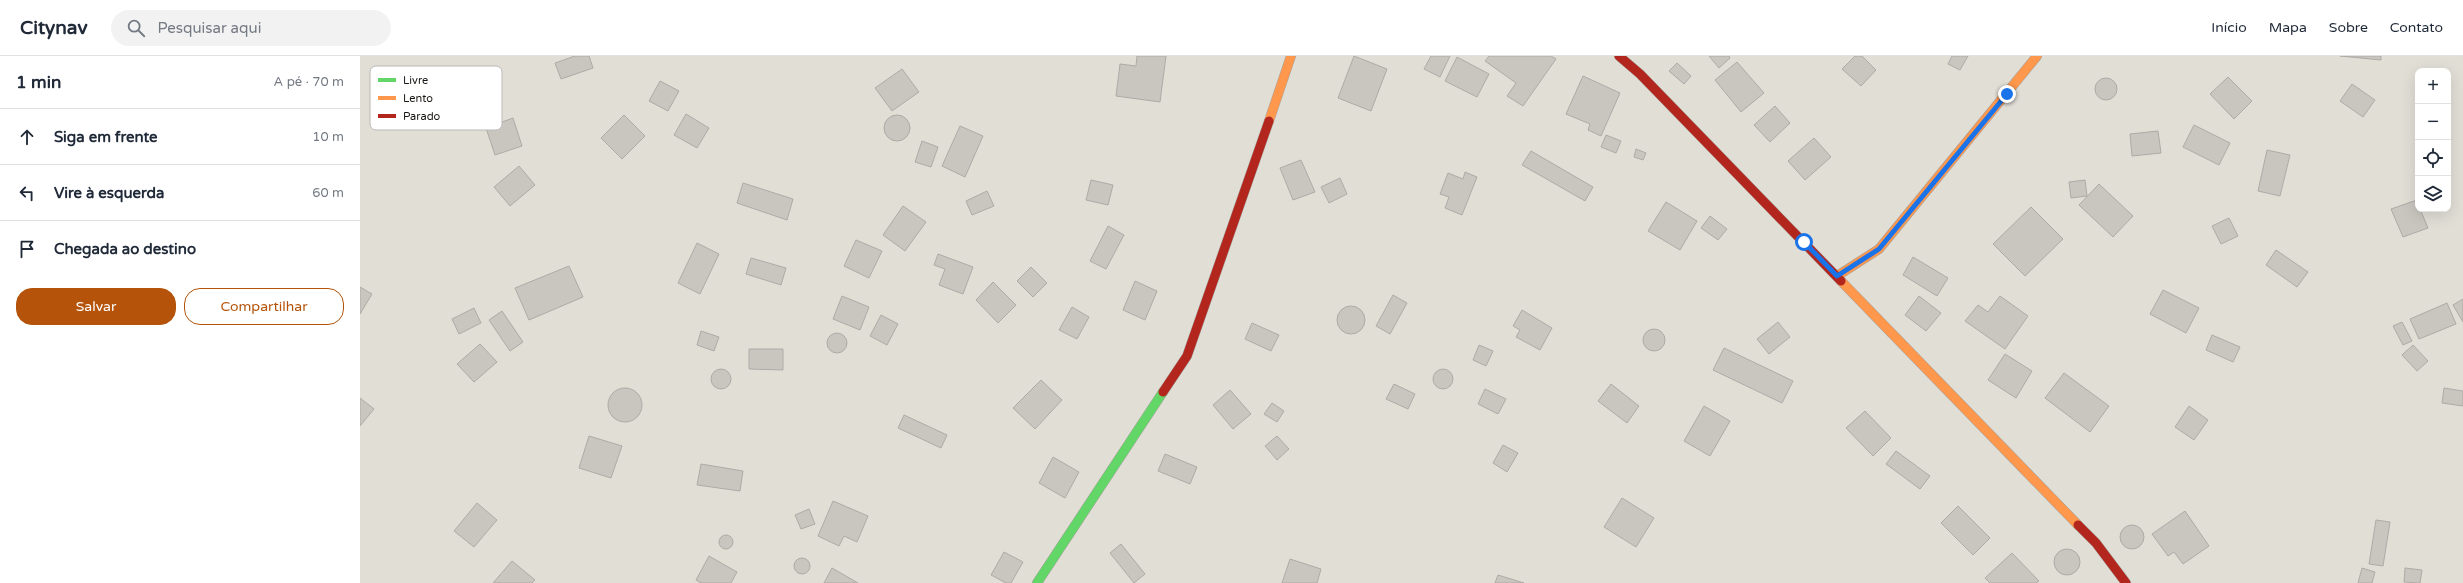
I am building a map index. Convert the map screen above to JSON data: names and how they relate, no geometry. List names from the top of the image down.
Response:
{
  "legend": ["Livre", "Lento", "Parado"],
  "page": {
    "header": "Citynav",
    "search": "Pesquisar aqui",
    "nav": [
      "Início",
      "Mapa",
      "Sobre",
      "Contato"
    ],
    "heading": ["1 min", "A pé · 70 m"],
    "map_buttons": ["+", "−"],
    "list": [
      ["Siga em frente", "10 m"],
      ["Vire à esquerda", "60 m"],
      "Chegada ao destino"
    ],
    "buttons": ["Salvar", "Compartilhar"]
  }
}
